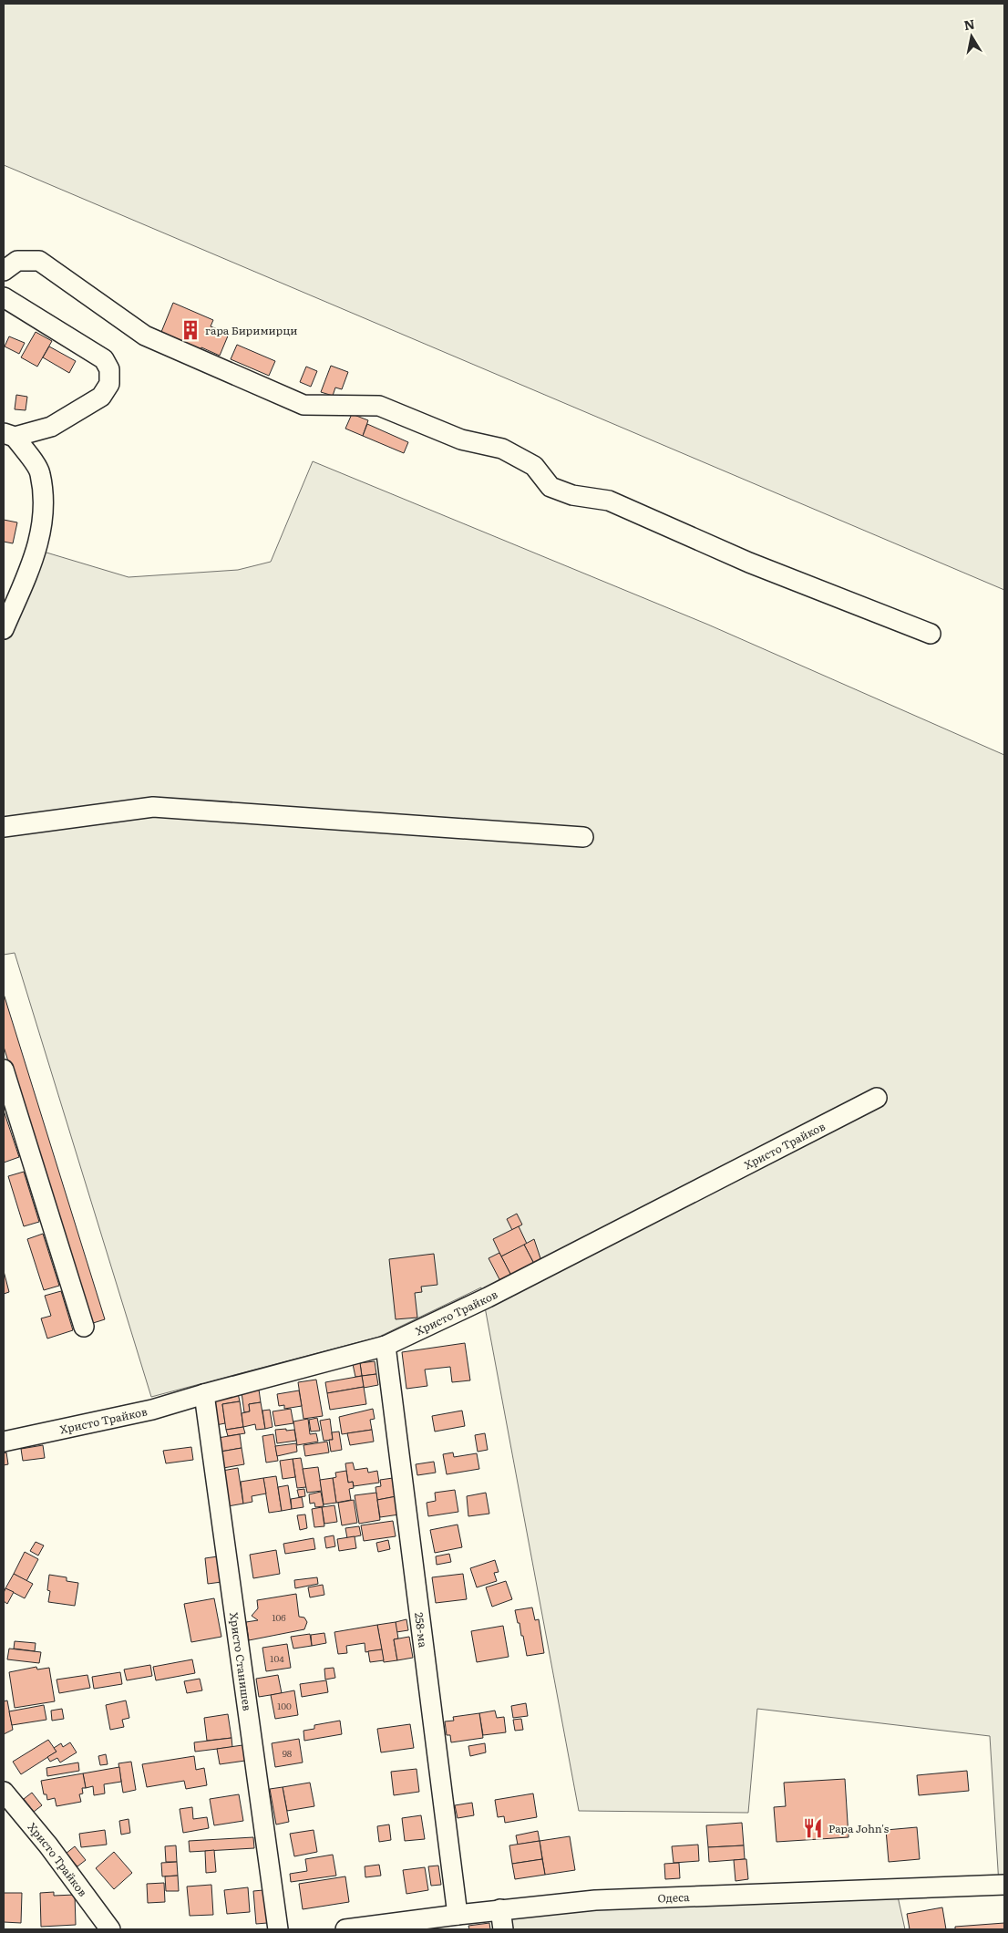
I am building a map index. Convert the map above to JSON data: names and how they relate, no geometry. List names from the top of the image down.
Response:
{
  "streets": {
    "street": [
      "Христо Трайков",
      "258-ма",
      "Христо Станишев",
      "Одеса"
    ]
  },
  "crossings": [
    ["Христо Трайков", "258-ма"],
    ["Христо Трайков", "Христо Станишев"],
    ["258-ма", "Одеса"]
  ],
  "places": {
    "building": ["гара Биримирци"],
    "restaurant": ["Papa John's"]
  },
  "house_numbers": [
    "106",
    "104",
    "100",
    "98"
  ],
  "north": "top"
}
